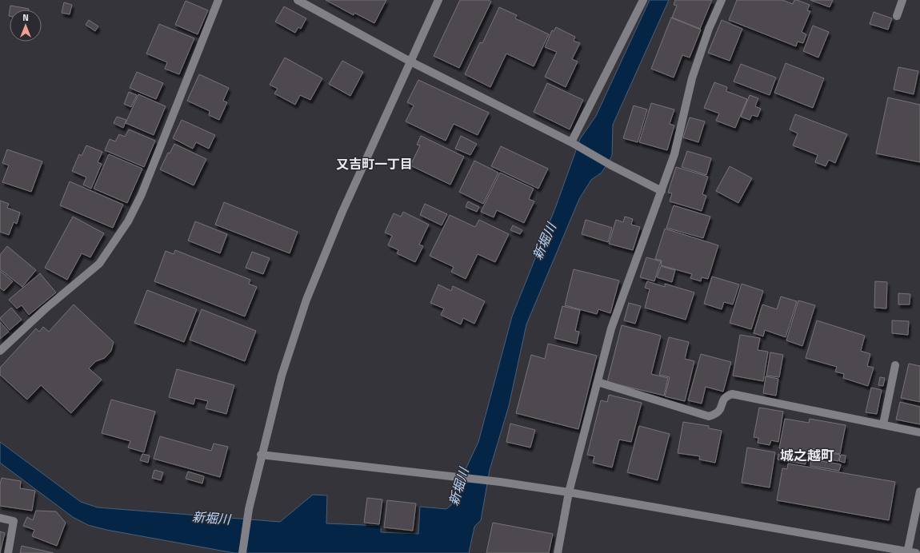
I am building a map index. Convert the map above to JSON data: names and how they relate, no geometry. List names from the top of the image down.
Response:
{
  "districts": ["又吉町一丁目", "城之越町"],
  "water": ["新堀川"],
  "north": "top"
}
